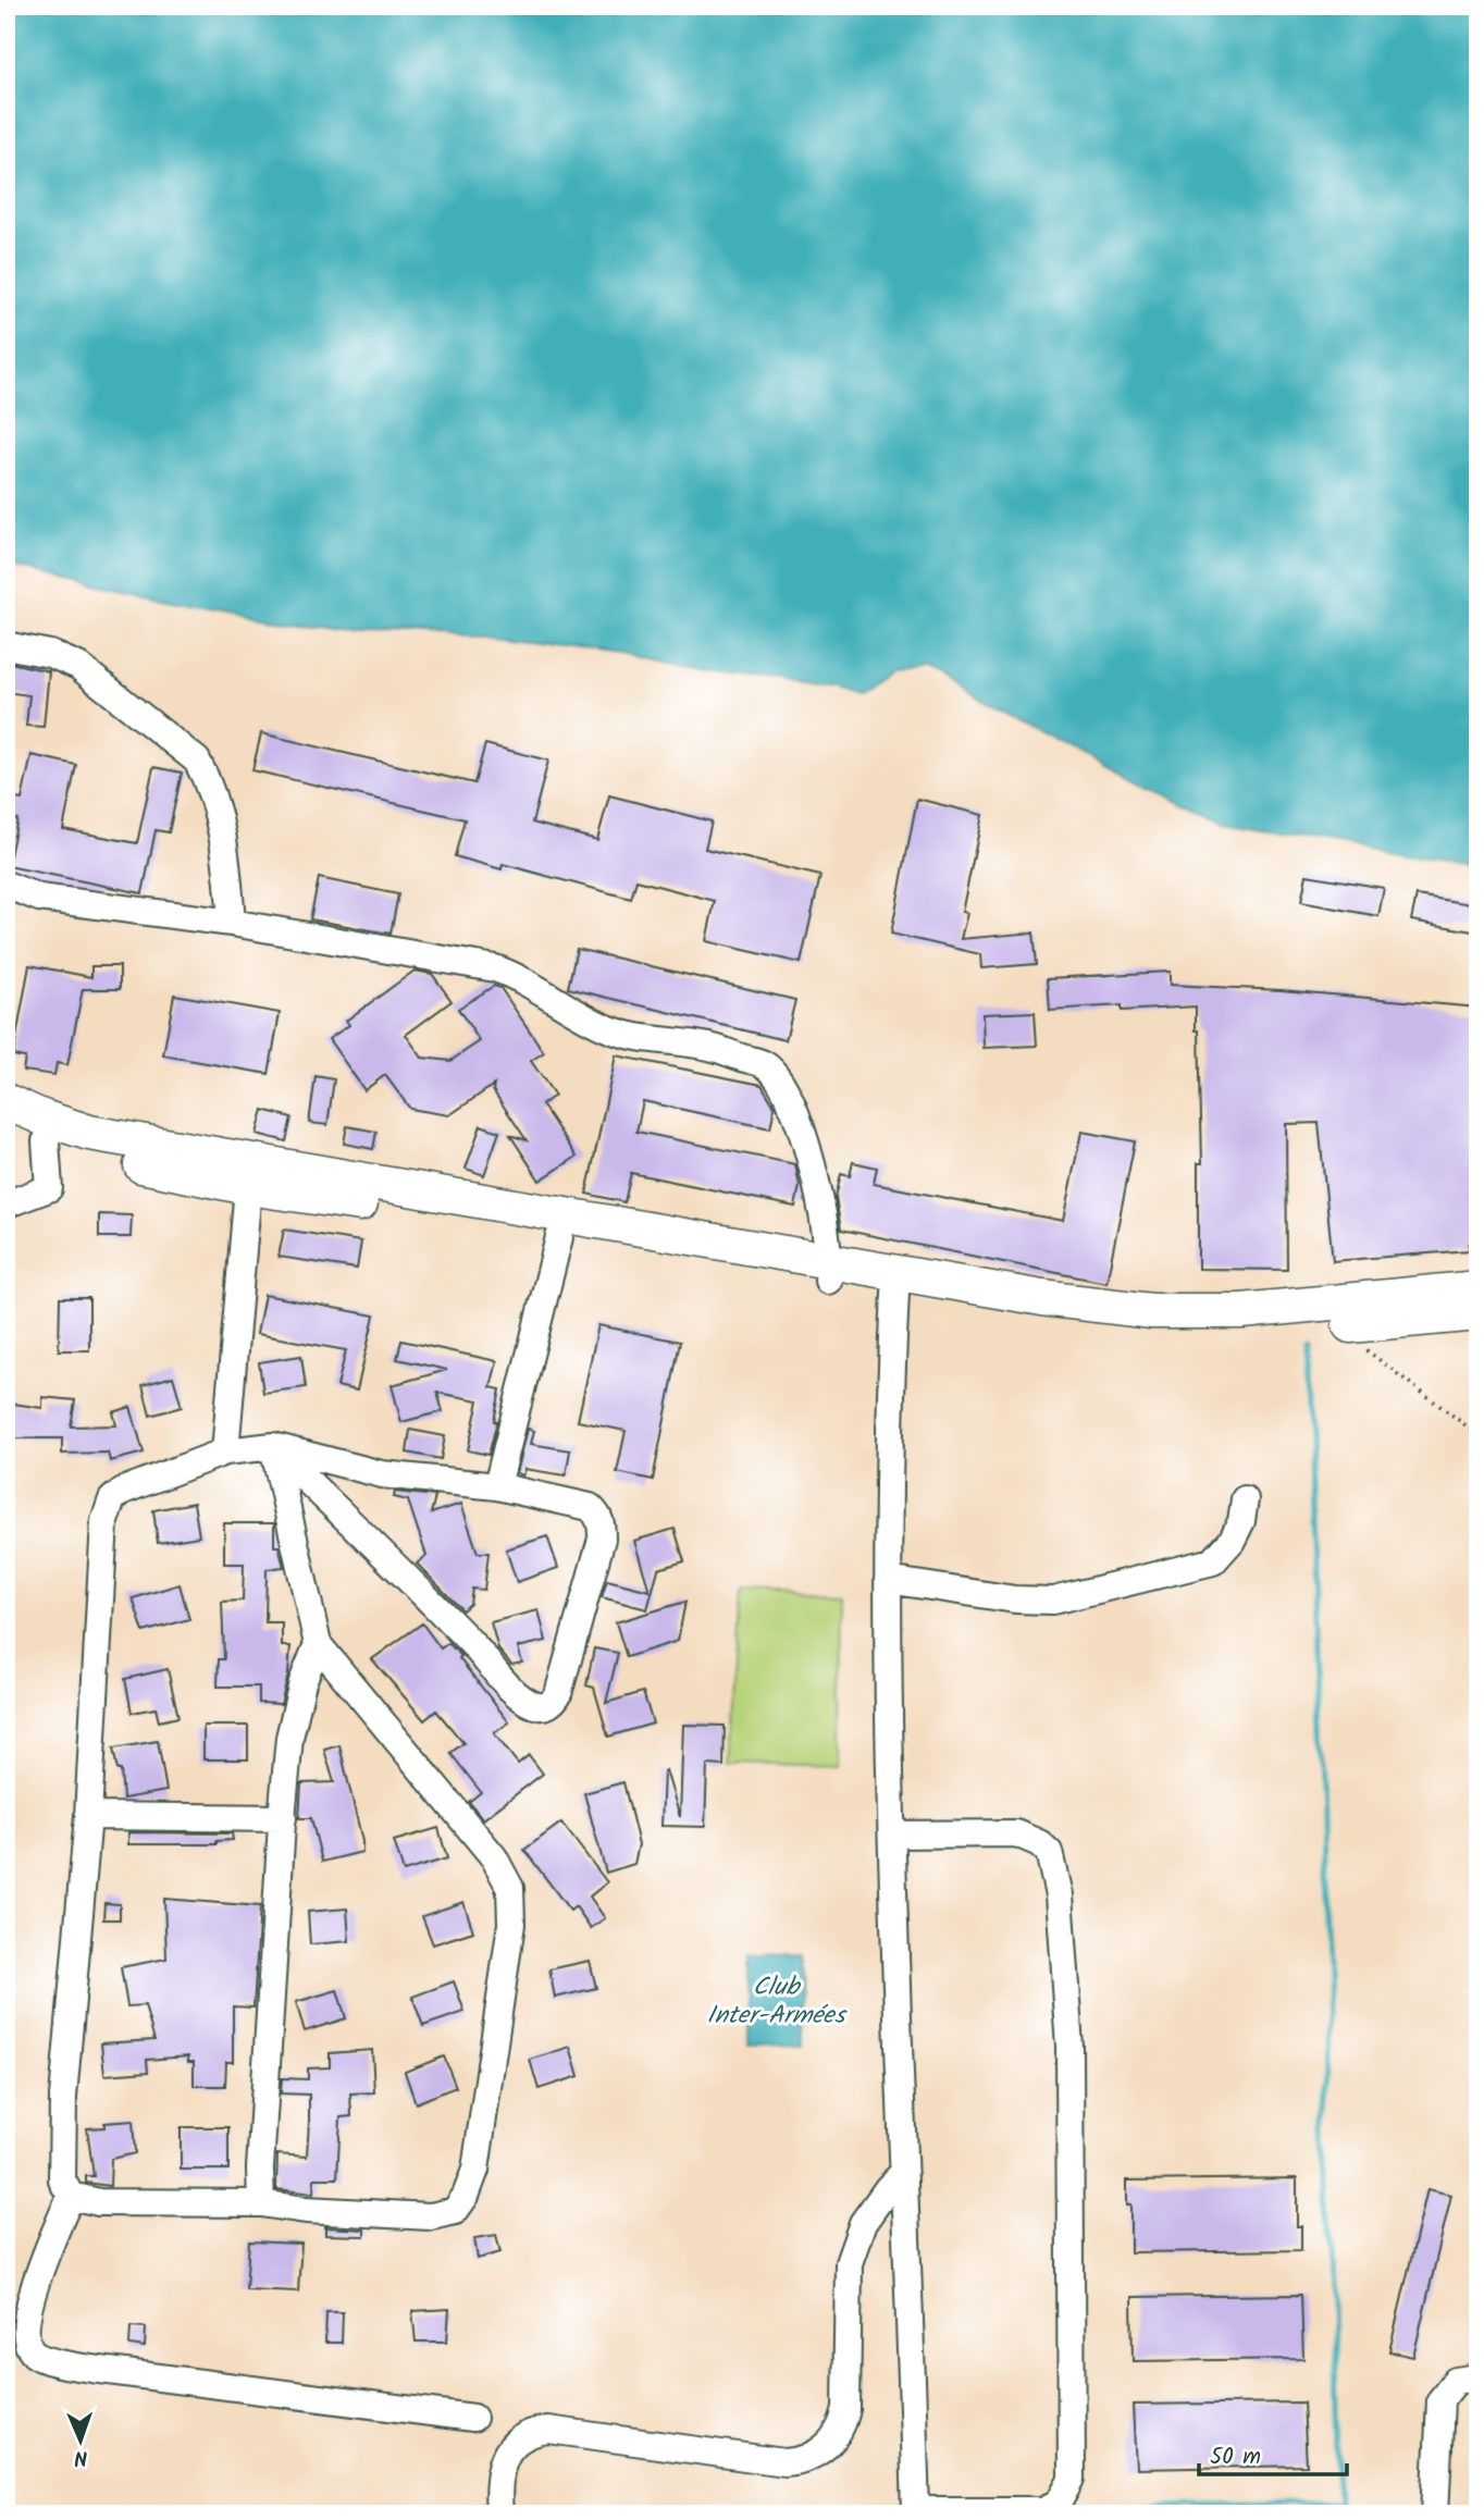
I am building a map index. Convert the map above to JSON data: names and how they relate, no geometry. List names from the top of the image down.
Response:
{
  "water": ["Club Inter-Armées"],
  "scale_bar": "50 m",
  "north": "bottom"
}
